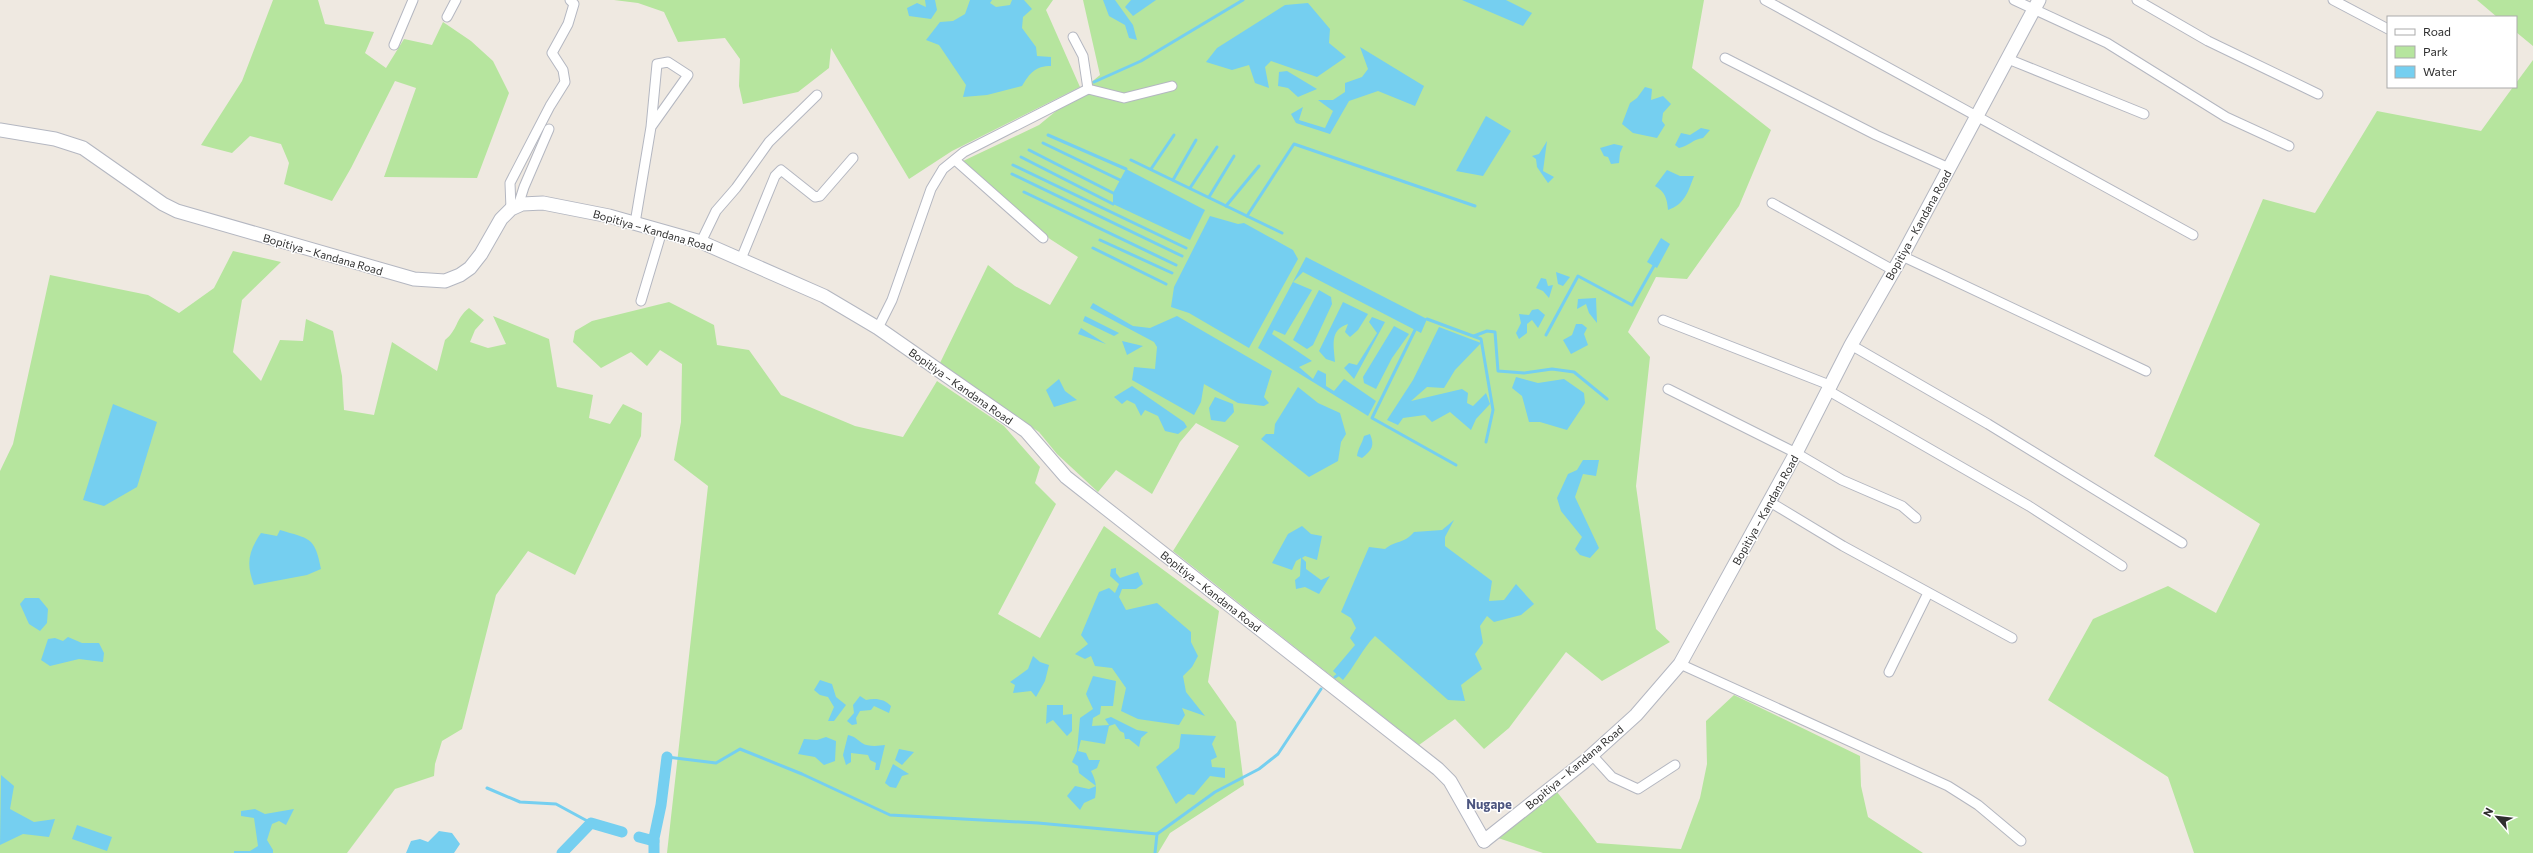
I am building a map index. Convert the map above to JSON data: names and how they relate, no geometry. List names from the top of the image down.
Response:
{
  "streets": {
    "main road": ["Bopitiya – Kandana Road"]
  },
  "districts": ["Nugape"],
  "legend": ["Road", "Park", "Water"],
  "north": "top left"
}
